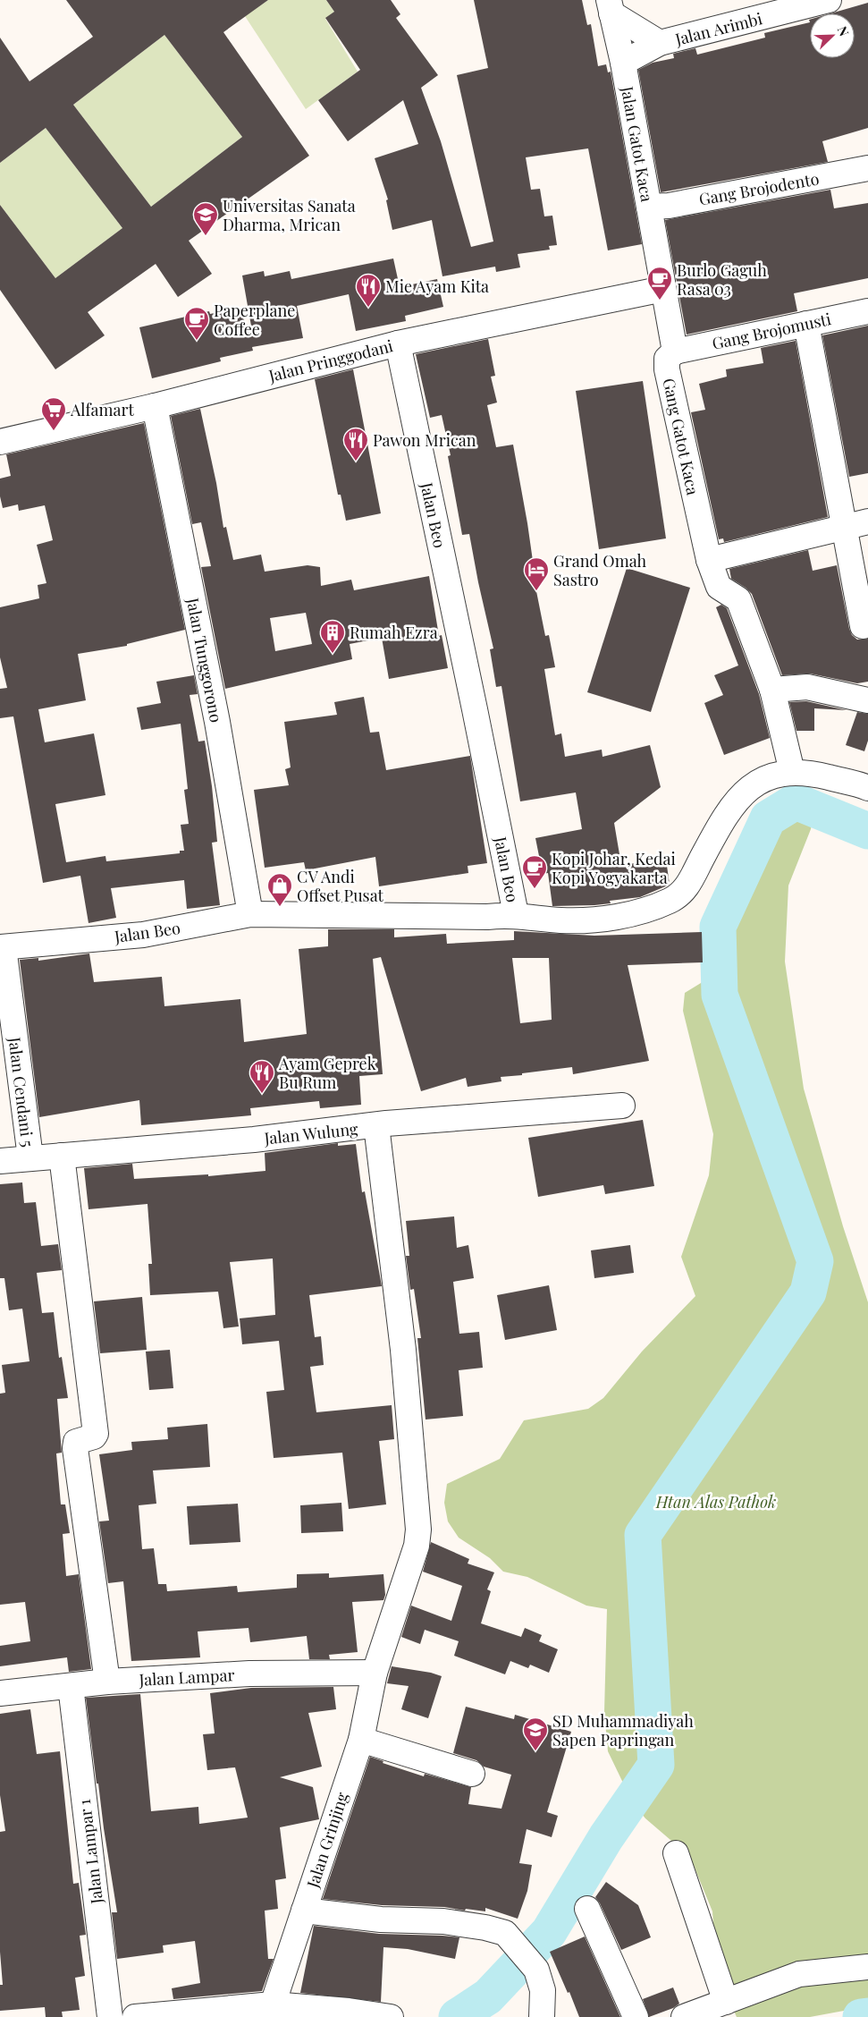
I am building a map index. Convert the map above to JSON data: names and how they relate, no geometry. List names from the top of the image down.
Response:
{
  "streets": {
    "street": [
      "Jalan Arimbi",
      "Jalan Gatot Kaca",
      "Gang Brojodento",
      "Gang Brojomusti",
      "Jalan Pringgodani",
      "Gang Gatot Kaca",
      "Jalan Beo",
      "Jalan Tunggorono",
      "Jalan Cendani 5",
      "Jalan Wulung",
      "Jalan Lampar",
      "Jalan Grinjing",
      "Jalan Lampar 1"
    ]
  },
  "crossings": [
    ["Jalan Arimbi", "Jalan Gatot Kaca"],
    ["Jalan Gatot Kaca", "Gang Brojodento"],
    ["Jalan Gatot Kaca", "Jalan Pringgodani"],
    ["Jalan Gatot Kaca", "Gang Gatot Kaca"],
    ["Gang Brojomusti", "Gang Gatot Kaca"],
    ["Jalan Pringgodani", "Gang Gatot Kaca"],
    ["Jalan Pringgodani", "Jalan Beo"],
    ["Jalan Pringgodani", "Jalan Tunggorono"],
    ["Jalan Beo", "Jalan Tunggorono"],
    ["Jalan Beo", "Jalan Cendani 5"],
    ["Jalan Cendani 5", "Jalan Wulung"],
    ["Jalan Wulung", "Jalan Grinjing"],
    ["Jalan Lampar", "Jalan Grinjing"],
    ["Jalan Lampar", "Jalan Lampar 1"]
  ],
  "parks": ["Htan Alas Pathok"],
  "places": {
    "school or university": ["Universitas Sanata Dharma, Mrican", "SD Muhammadiyah Sapen Papringan"],
    "cafe": ["Burlo Gaguh Rasa 03", "Paperplane Coffee", "Kopi Johar, Kedai Kopi Yogyakarta"],
    "restaurant": ["Mie Ayam Kita", "Pawon Mrican", "Ayam Geprek Bu Rum"],
    "supermarket": ["Alfamart"],
    "hotel": ["Grand Omah Sastro"],
    "building": ["Rumah Ezra"],
    "shop": ["CV Andi Offset Pusat"]
  },
  "north": "top right"
}
